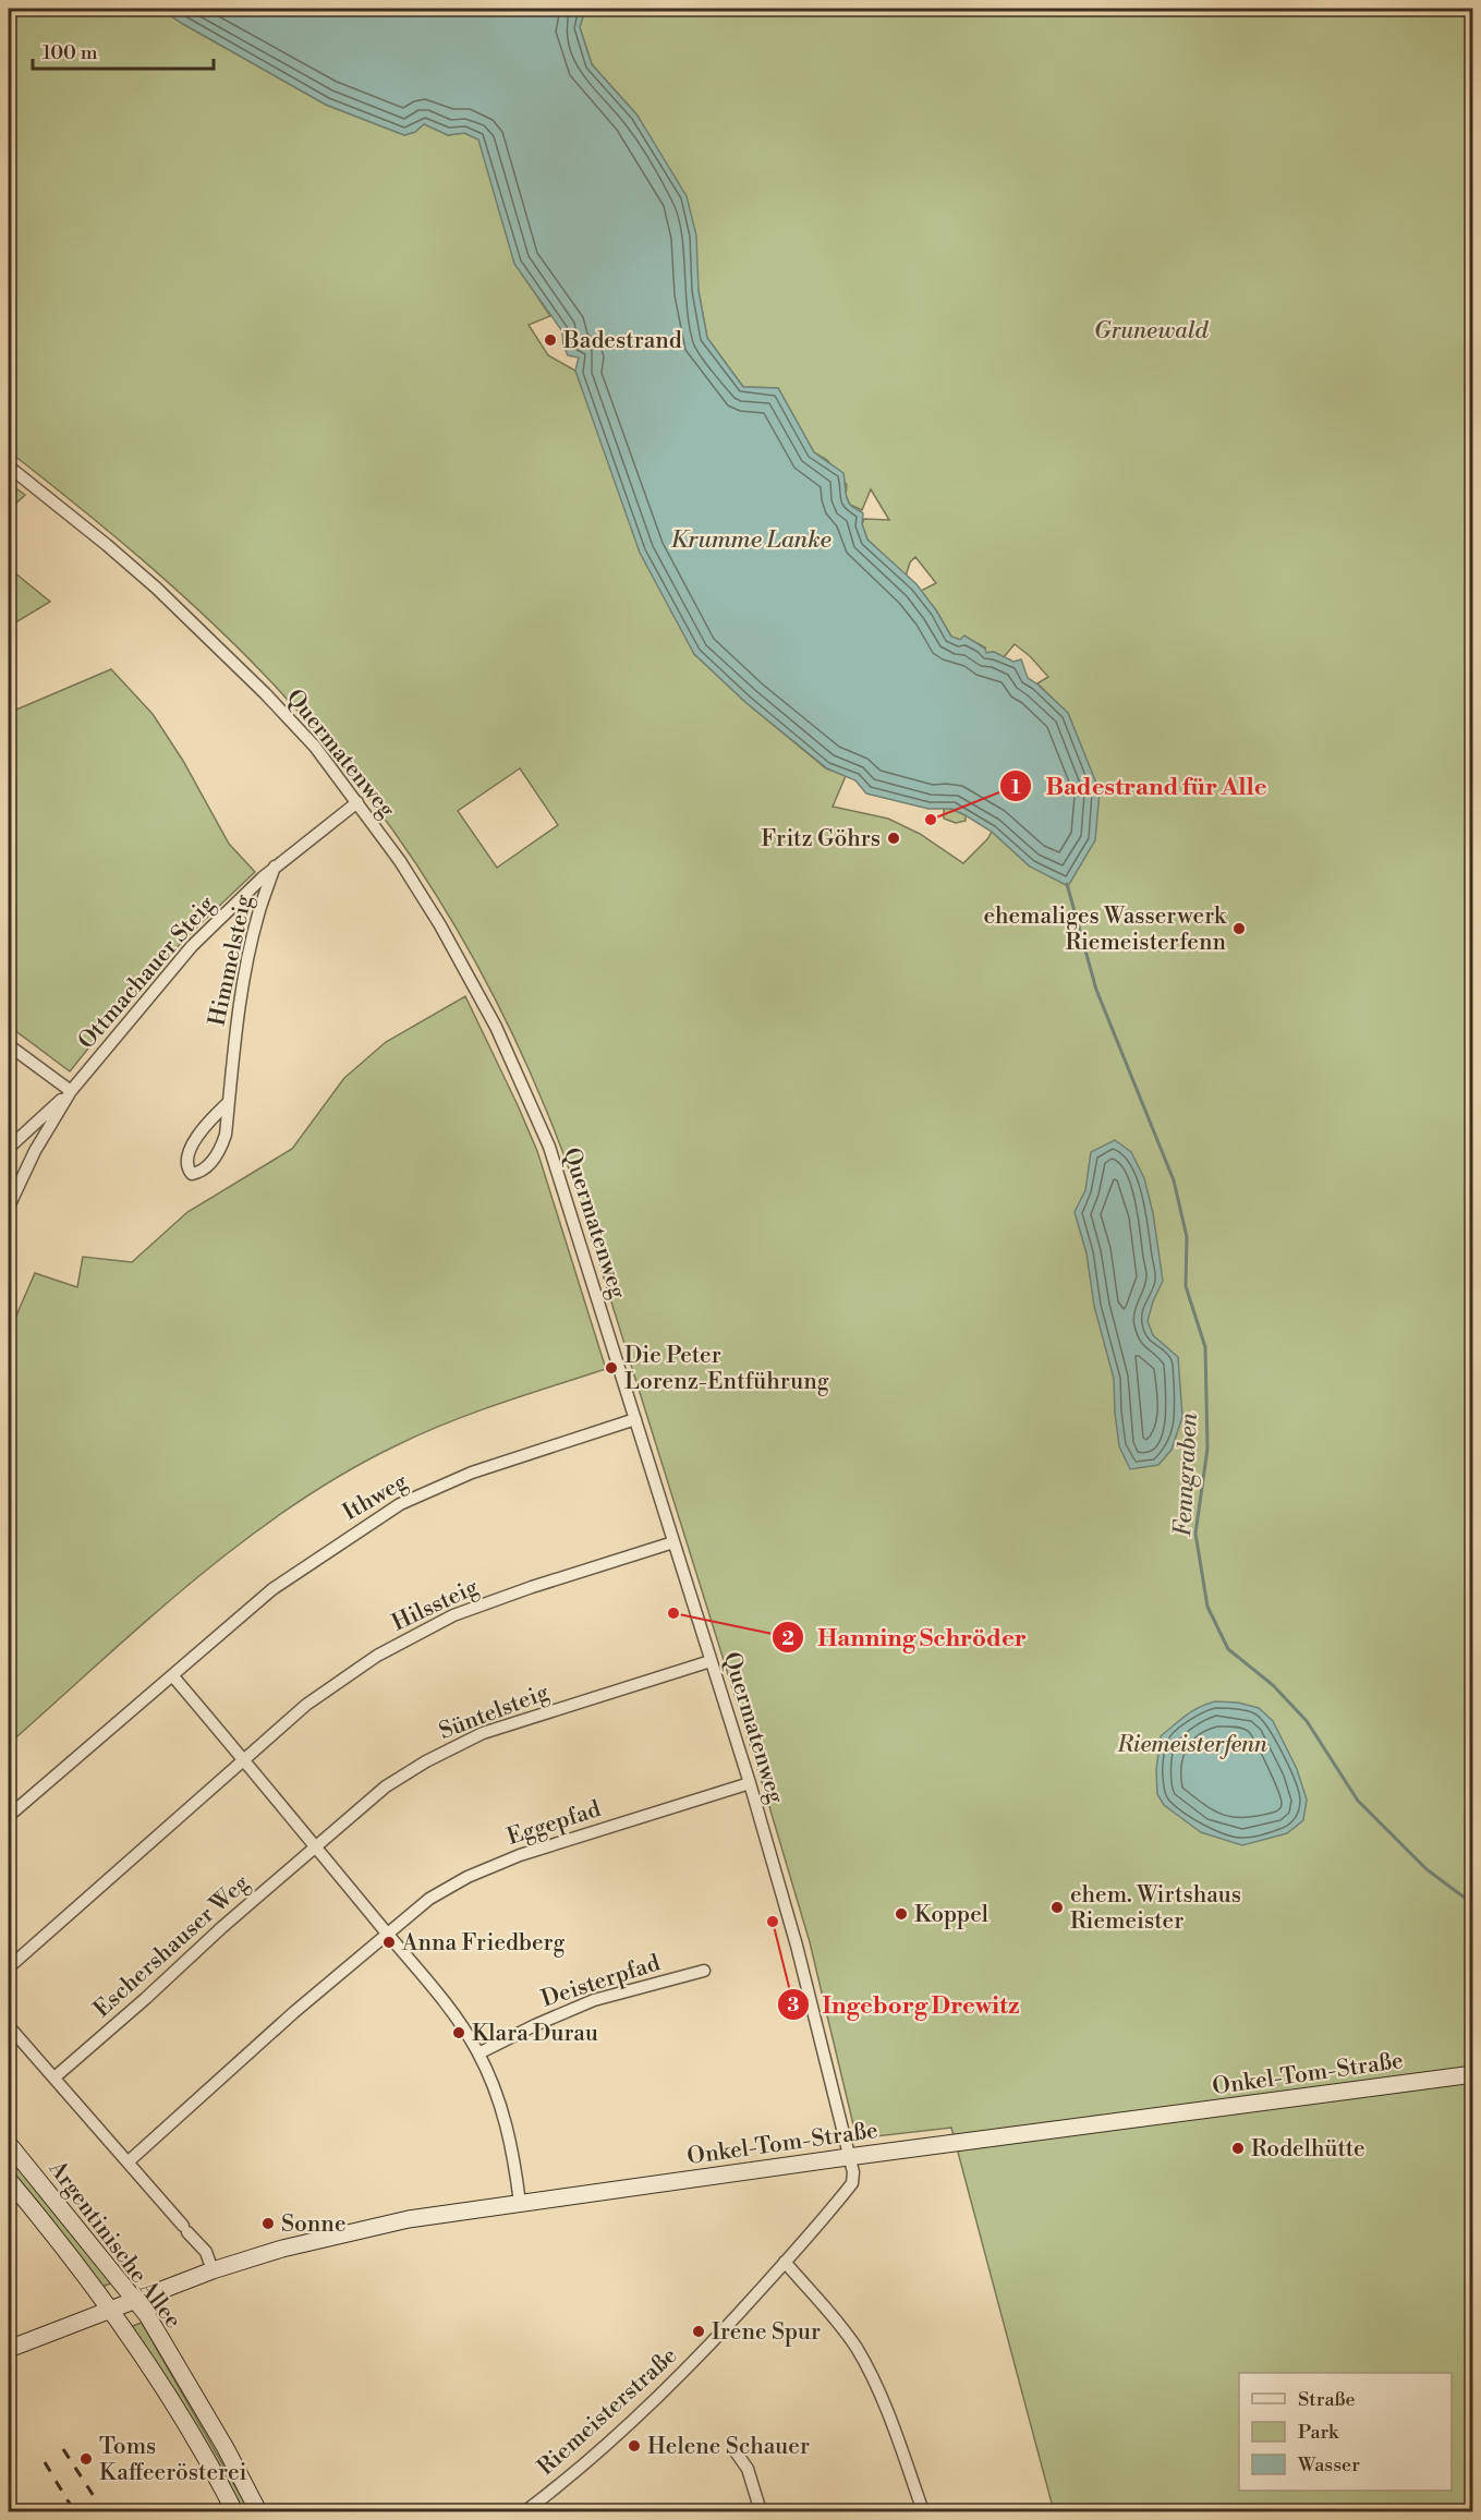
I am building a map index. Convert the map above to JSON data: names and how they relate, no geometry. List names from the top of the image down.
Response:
{
  "streets": {
    "main road": ["Onkel-Tom-Straße", "Argentinische Allee"],
    "street": [
      "Quermatenweg",
      "Himmelsteig",
      "Ottmachauer Steig",
      "Ithweg",
      "Hilssteig",
      "Süntelsteig",
      "Eggepfad",
      "Eschershauser Weg",
      "Deisterpfad",
      "Riemeisterstraße"
    ]
  },
  "crossings": [
    ["Quermatenweg", "Ottmachauer Steig"],
    ["Quermatenweg", "Ithweg"],
    ["Quermatenweg", "Hilssteig"],
    ["Quermatenweg", "Süntelsteig"],
    ["Quermatenweg", "Eggepfad"],
    ["Quermatenweg", "Onkel-Tom-Straße"],
    ["Quermatenweg", "Riemeisterstraße"],
    ["Himmelsteig", "Ottmachauer Steig"],
    ["Süntelsteig", "Eschershauser Weg"],
    ["Onkel-Tom-Straße", "Argentinische Allee"],
    ["Onkel-Tom-Straße", "Riemeisterstraße"]
  ],
  "water": ["Krumme Lanke", "Fenngraben"],
  "parks": ["Grunewald", "Riemeisterfenn"],
  "places": [
    "Badestrand",
    "Badestrand für Alle",
    "Fritz Göhrs",
    "ehemaliges Wasserwerk Riemeisterfenn",
    "Die Peter Lorenz-Entführung",
    "Hanning Schröder",
    "ehem. Wirtshaus Riemeister",
    "Koppel",
    "Ingeborg Drewitz",
    "Anna Friedberg",
    "Klara Durau",
    "Rodelhütte",
    "Sonne",
    "Irene Spur",
    "Helene Schauer",
    "Toms Kaffeerösterei"
  ],
  "legend": ["Straße", "Park", "Wasser"],
  "scale_bar": "100 m"
}
